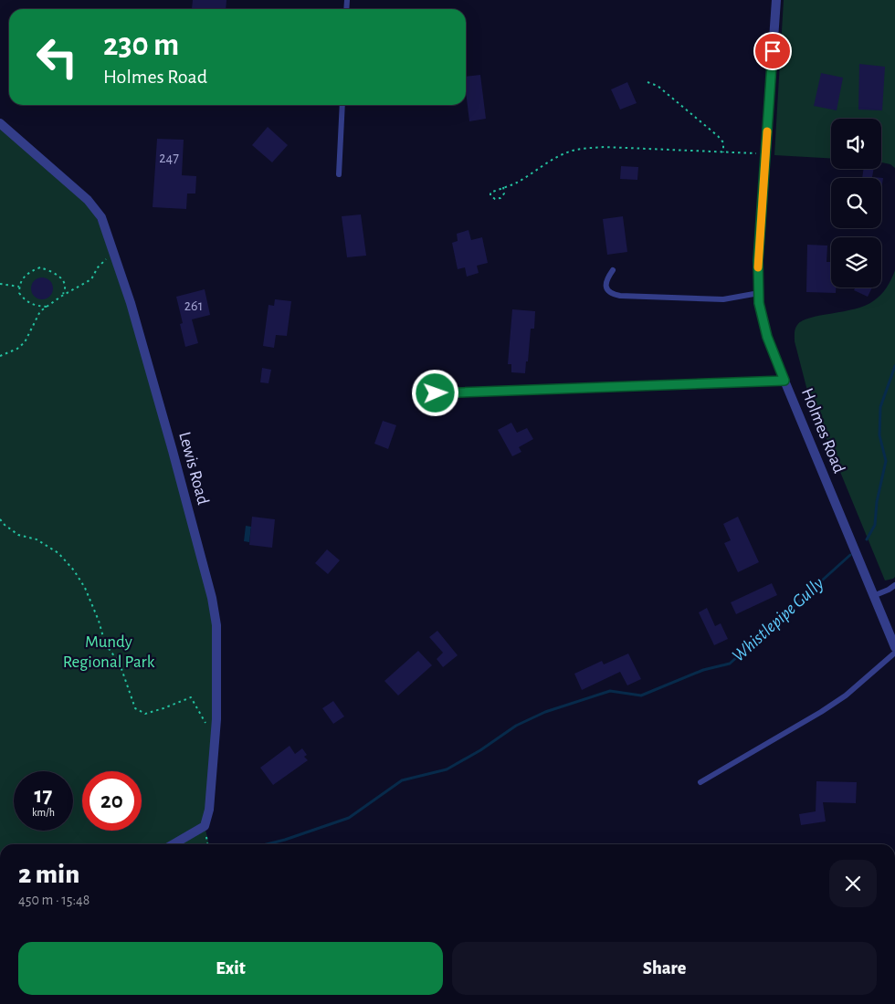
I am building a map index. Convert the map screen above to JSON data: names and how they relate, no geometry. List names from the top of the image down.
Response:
{
  "streets": {
    "street": ["Holmes Road", "Lewis Road"]
  },
  "water": ["Whistlepipe Gully"],
  "parks": ["Mundy Regional Park"],
  "house_numbers": ["247", "261"],
  "page": {
    "turn": ["230 m", "Holmes Road"],
    "speed": "17 km/h",
    "limit": "20",
    "heading": ["2 min", "450 m · 15:48"],
    "buttons": ["Exit", "Share"]
  }
}
